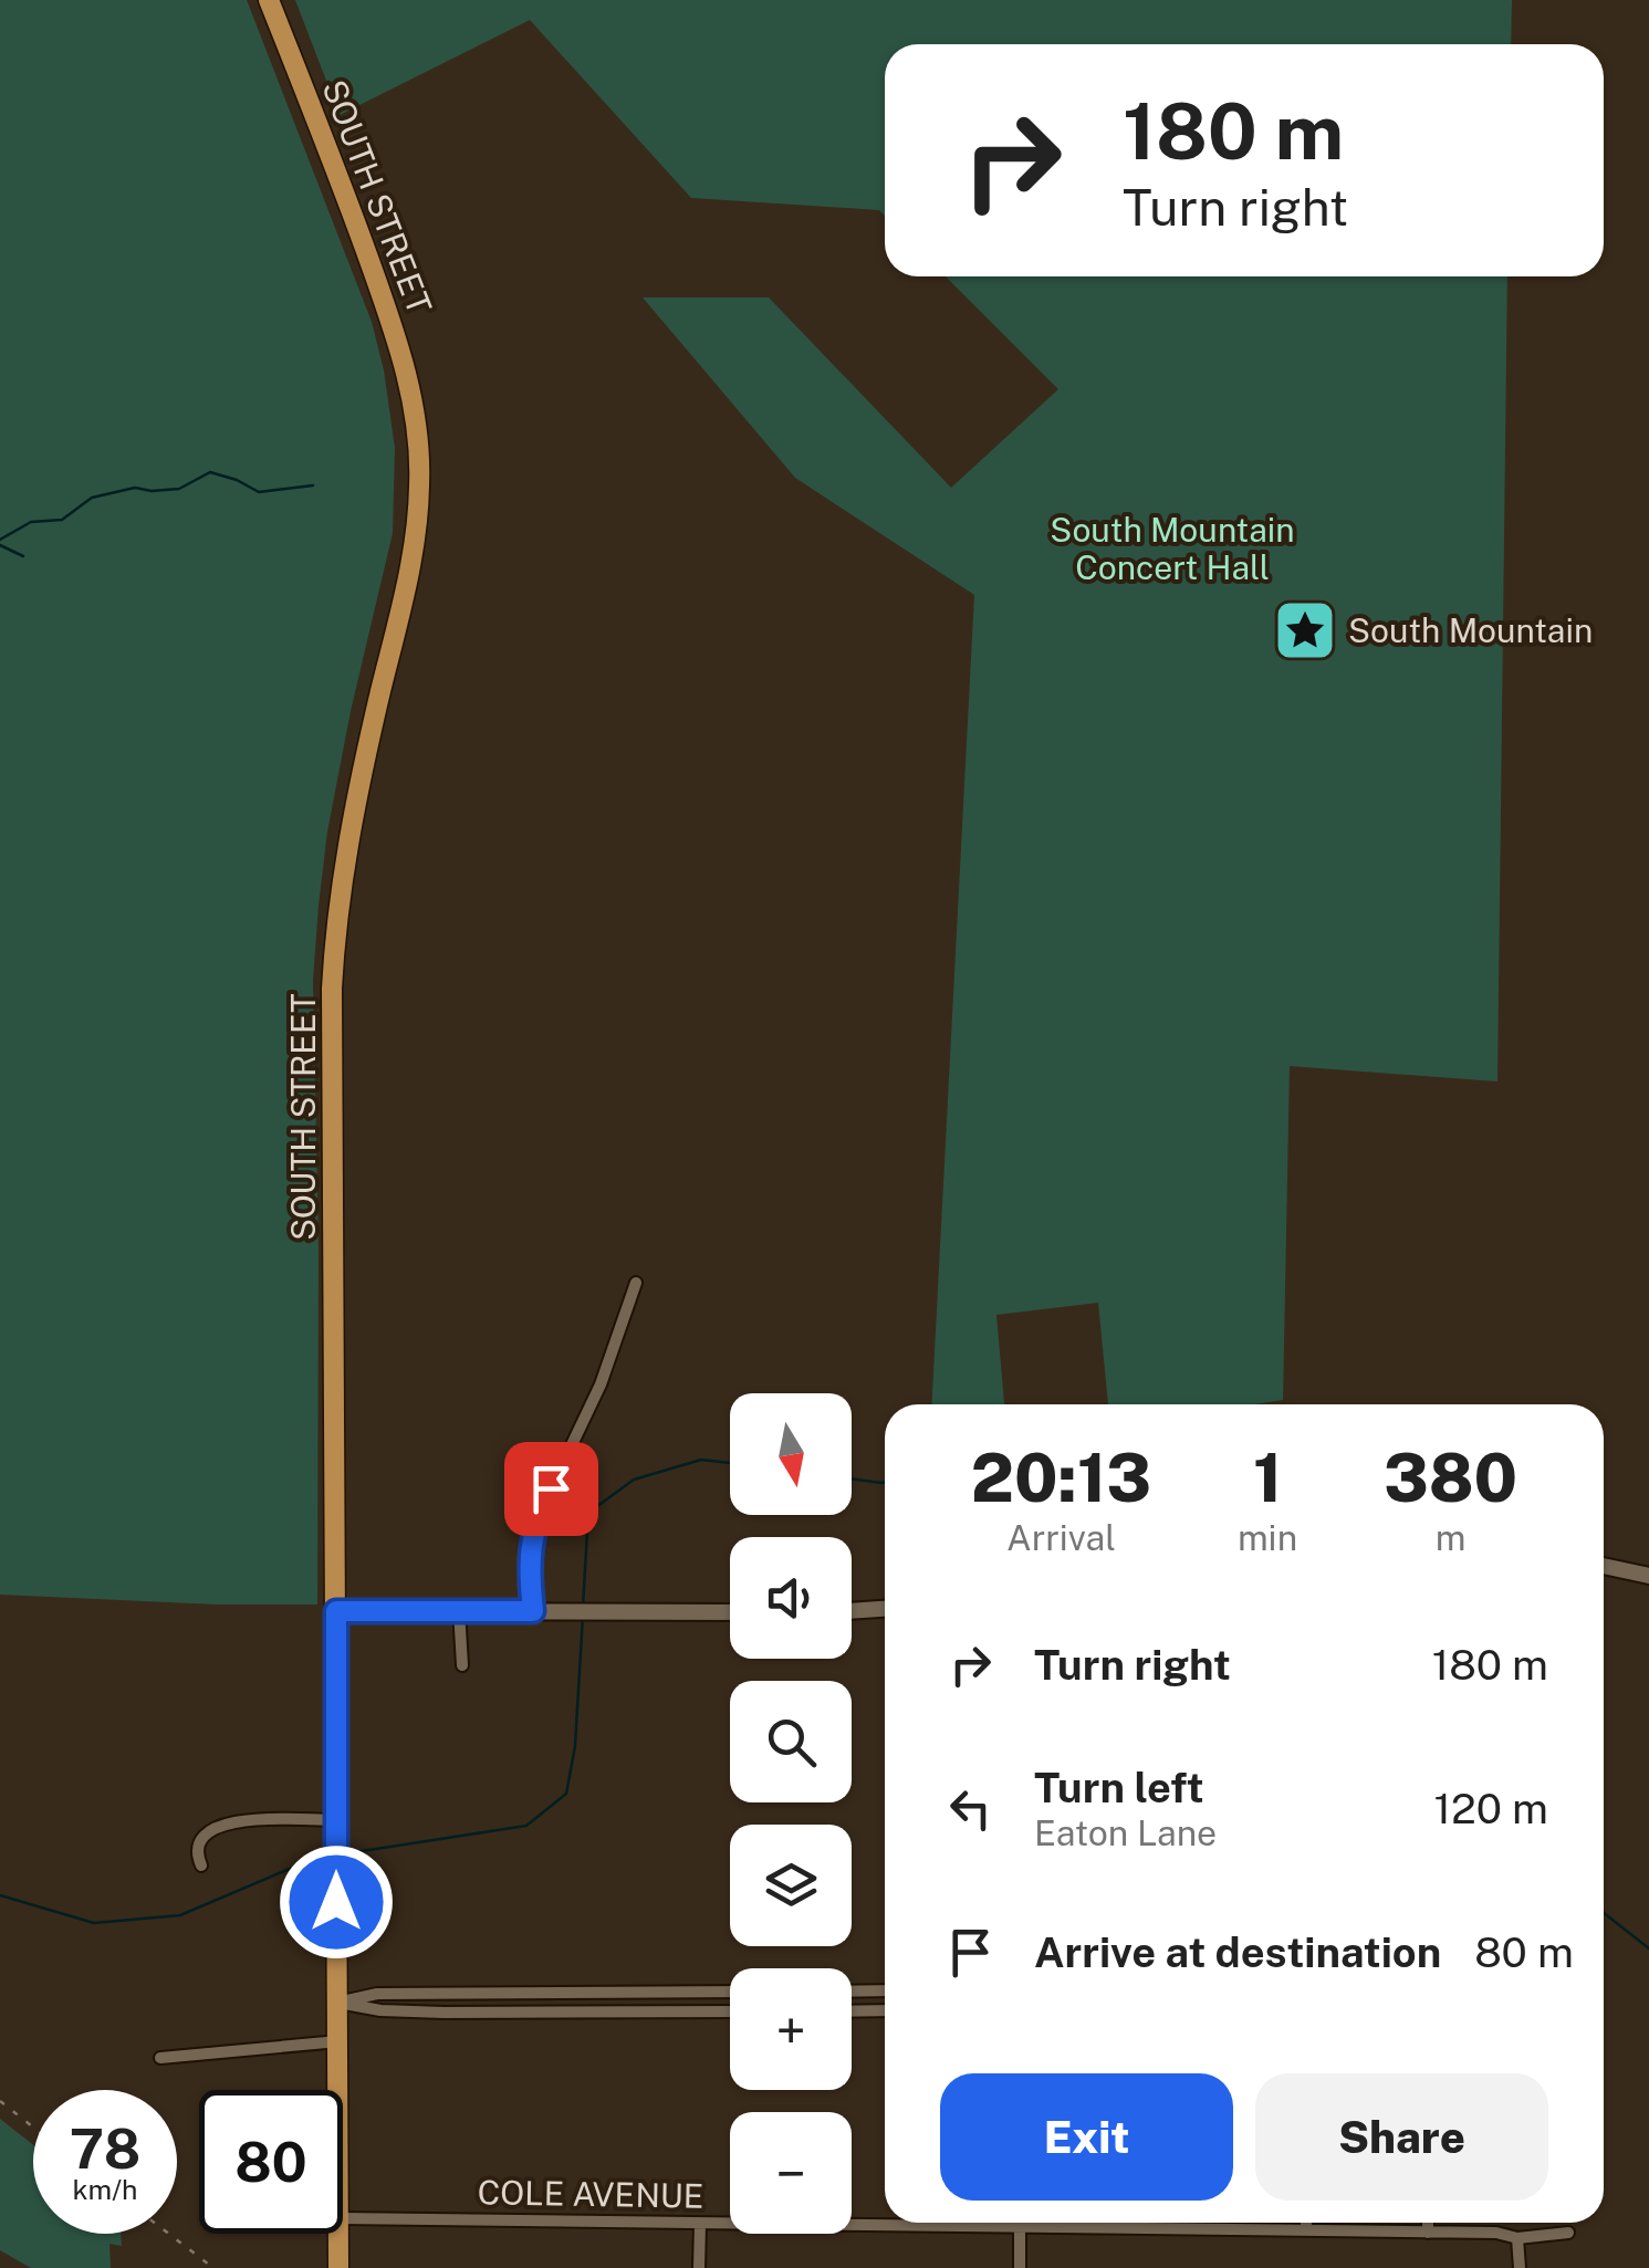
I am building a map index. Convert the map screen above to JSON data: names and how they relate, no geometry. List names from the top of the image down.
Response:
{
  "streets": {
    "highway": ["SOUTH STREET"],
    "street": ["COLE AVENUE"]
  },
  "parks": ["South Mountain Concert Hall"],
  "places": {
    "place": ["South Mountain"]
  },
  "north": "bottom",
  "page": {
    "turn": ["180 m", "Turn right"],
    "map_buttons": ["+", "−"],
    "eta": [
      "20:13",
      "Arrival",
      "1",
      "min",
      "380",
      "m"
    ],
    "list": [
      {
        "name": "Turn right",
        "value": "180 m"
      },
      {
        "name": "Turn left",
        "note": "Eaton Lane",
        "value": "120 m"
      },
      {
        "name": "Arrive at destination",
        "value": "80 m"
      }
    ],
    "buttons": ["Exit", "Share"],
    "speed": "78 km/h",
    "limit": "80"
  }
}
